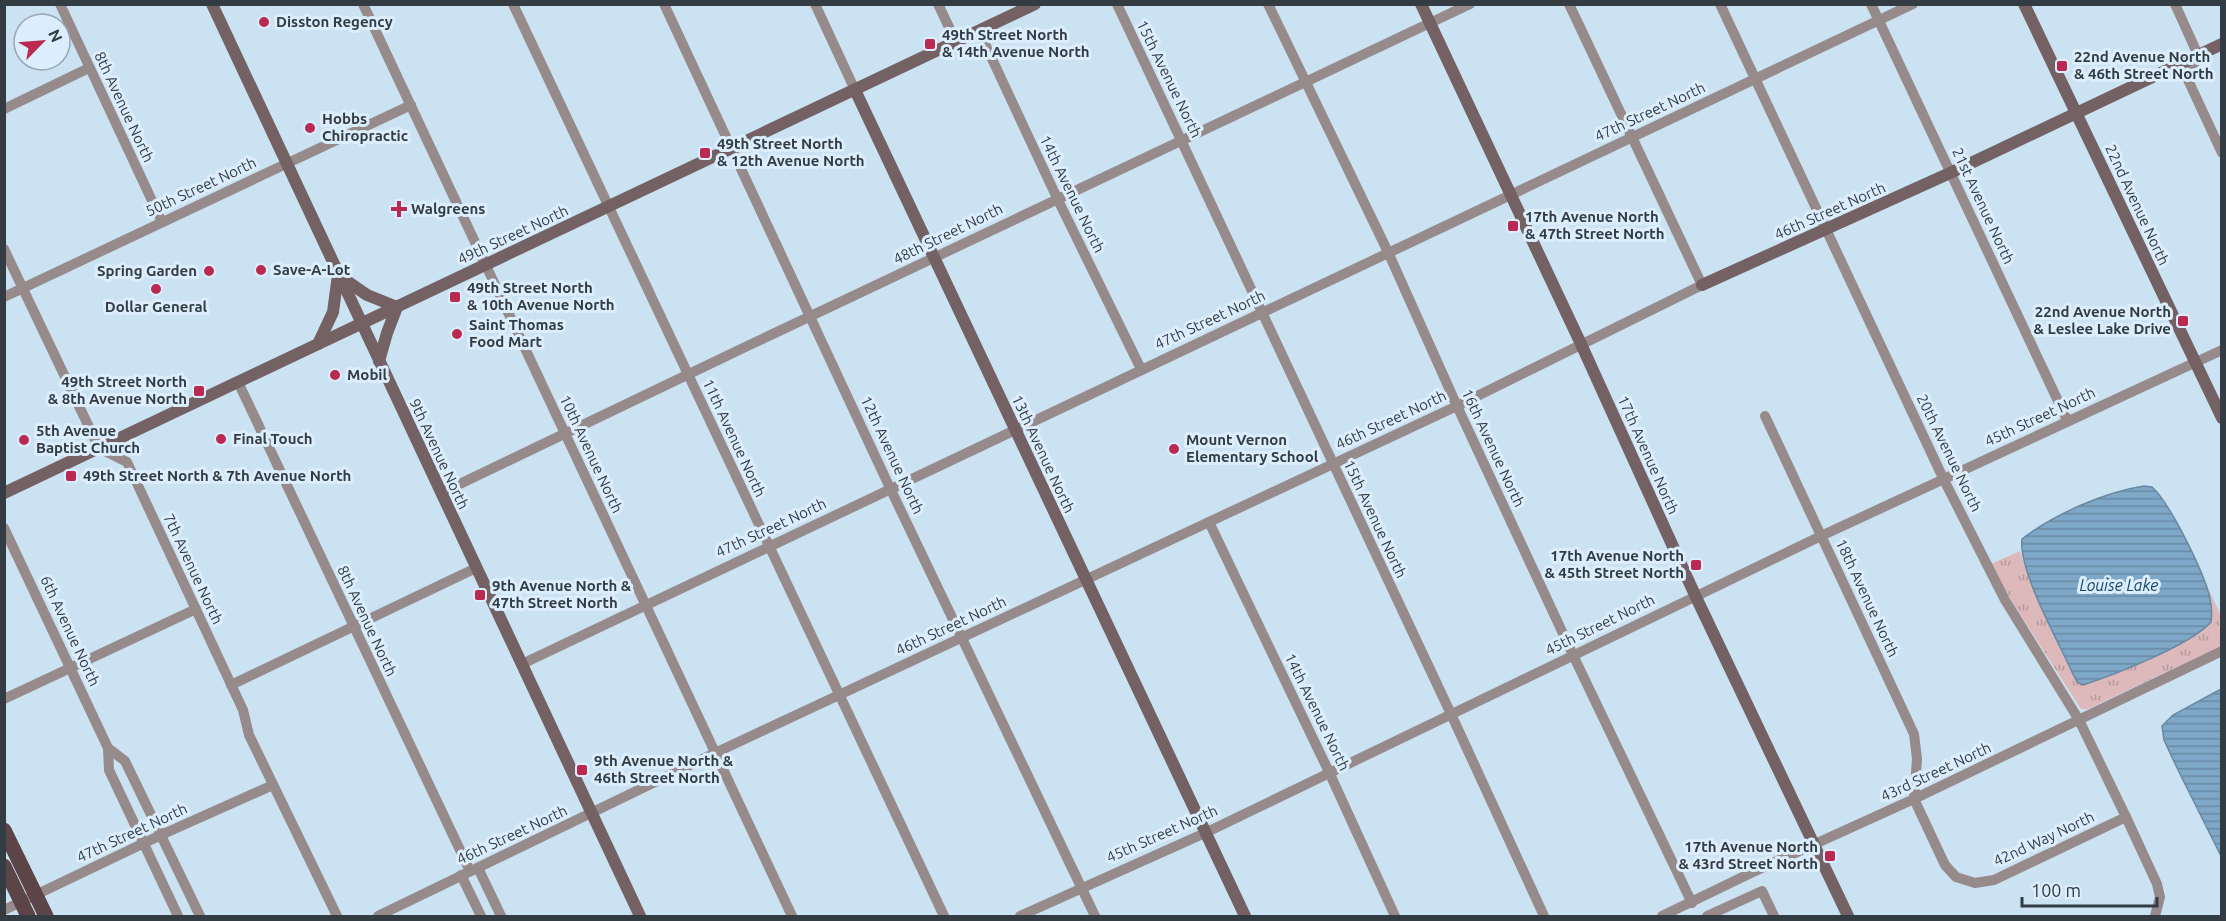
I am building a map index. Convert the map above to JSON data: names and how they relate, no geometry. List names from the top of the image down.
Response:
{
  "streets": {
    "street": [
      "15th Avenue North",
      "8th Avenue North",
      "47th Street North",
      "50th Street North",
      "14th Avenue North",
      "22nd Avenue North",
      "21st Avenue North",
      "46th Street North",
      "48th Street North",
      "49th Street North",
      "45th Street North",
      "11th Avenue North",
      "16th Avenue North",
      "20th Avenue North",
      "9th Avenue North",
      "10th Avenue North",
      "13th Avenue North",
      "12th Avenue North",
      "17th Avenue North",
      "7th Avenue North",
      "18th Avenue North",
      "6th Avenue North",
      "43rd Street North",
      "42nd Way North"
    ]
  },
  "crossings": [
    ["15th Avenue North", "47th Street North"],
    ["15th Avenue North", "46th Street North"],
    ["15th Avenue North", "48th Street North"],
    ["15th Avenue North", "45th Street North"],
    ["8th Avenue North", "50th Street North"],
    ["8th Avenue North", "46th Street North"],
    ["8th Avenue North", "49th Street North"],
    ["47th Street North", "14th Avenue North"],
    ["47th Street North", "21st Avenue North"],
    ["47th Street North", "11th Avenue North"],
    ["47th Street North", "16th Avenue North"],
    ["47th Street North", "20th Avenue North"],
    ["47th Street North", "9th Avenue North"],
    ["47th Street North", "10th Avenue North"],
    ["47th Street North", "13th Avenue North"],
    ["47th Street North", "12th Avenue North"],
    ["47th Street North", "17th Avenue North"],
    ["47th Street North", "7th Avenue North"],
    ["47th Street North", "6th Avenue North"],
    ["50th Street North", "9th Avenue North"],
    ["50th Street North", "10th Avenue North"],
    ["14th Avenue North", "46th Street North"],
    ["14th Avenue North", "48th Street North"],
    ["14th Avenue North", "49th Street North"],
    ["14th Avenue North", "45th Street North"],
    ["22nd Avenue North", "46th Street North"],
    ["22nd Avenue North", "45th Street North"],
    ["21st Avenue North", "46th Street North"],
    ["21st Avenue North", "45th Street North"],
    ["46th Street North", "11th Avenue North"],
    ["46th Street North", "16th Avenue North"],
    ["46th Street North", "20th Avenue North"],
    ["46th Street North", "9th Avenue North"],
    ["46th Street North", "10th Avenue North"],
    ["46th Street North", "13th Avenue North"],
    ["46th Street North", "12th Avenue North"],
    ["46th Street North", "17th Avenue North"],
    ["48th Street North", "11th Avenue North"],
    ["48th Street North", "16th Avenue North"],
    ["48th Street North", "9th Avenue North"],
    ["48th Street North", "10th Avenue North"],
    ["48th Street North", "13th Avenue North"],
    ["48th Street North", "12th Avenue North"],
    ["48th Street North", "17th Avenue North"],
    ["49th Street North", "11th Avenue North"],
    ["49th Street North", "9th Avenue North"],
    ["49th Street North", "10th Avenue North"],
    ["49th Street North", "13th Avenue North"],
    ["49th Street North", "12th Avenue North"],
    ["49th Street North", "7th Avenue North"],
    ["45th Street North", "16th Avenue North"],
    ["45th Street North", "20th Avenue North"],
    ["45th Street North", "13th Avenue North"],
    ["45th Street North", "12th Avenue North"],
    ["45th Street North", "17th Avenue North"],
    ["45th Street North", "18th Avenue North"],
    ["16th Avenue North", "43rd Street North"],
    ["20th Avenue North", "43rd Street North"],
    ["20th Avenue North", "42nd Way North"],
    ["17th Avenue North", "43rd Street North"],
    ["18th Avenue North", "43rd Street North"],
    ["18th Avenue North", "42nd Way North"],
    ["43rd Street North", "42nd Way North"]
  ],
  "water": ["Louise Lake"],
  "places": {
    "other": [
      "Disston Regency",
      "Hobbs Chiropractic",
      "Save-A-Lot",
      "Spring Garden",
      "Dollar General",
      "Saint Thomas Food Mart",
      "Mobil",
      "Final Touch",
      "5th Avenue Baptist Church",
      "Mount Vernon Elementary School"
    ],
    "transit": [
      "49th Street North & 14th Avenue North",
      "22nd Avenue North & 46th Street North",
      "49th Street North & 12th Avenue North",
      "17th Avenue North & 47th Street North",
      "49th Street North & 10th Avenue North",
      "22nd Avenue North & Leslee Lake Drive",
      "49th Street North & 8th Avenue North",
      "49th Street North & 7th Avenue North",
      "17th Avenue North & 45th Street North",
      "9th Avenue North & 47th Street North",
      "9th Avenue North & 46th Street North",
      "17th Avenue North & 43rd Street North"
    ],
    "health": ["Walgreens"]
  },
  "scale_bar": "100 m",
  "north": "top right"
}
